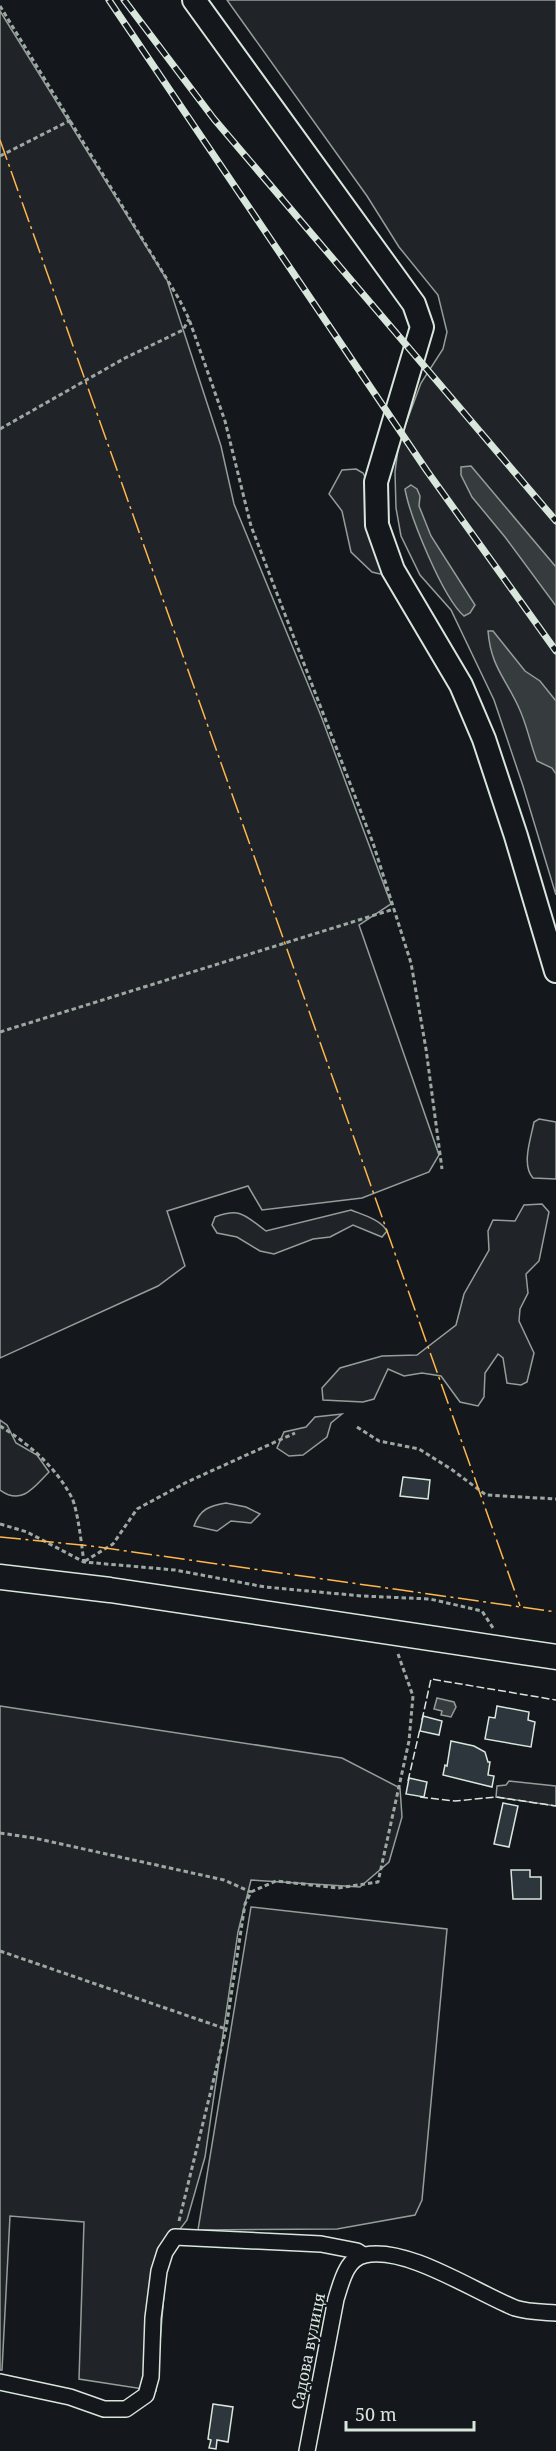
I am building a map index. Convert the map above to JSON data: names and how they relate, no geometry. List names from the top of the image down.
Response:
{
  "streets": {
    "street": ["Садова вулиця"]
  },
  "scale_bar": "50 m"
}
